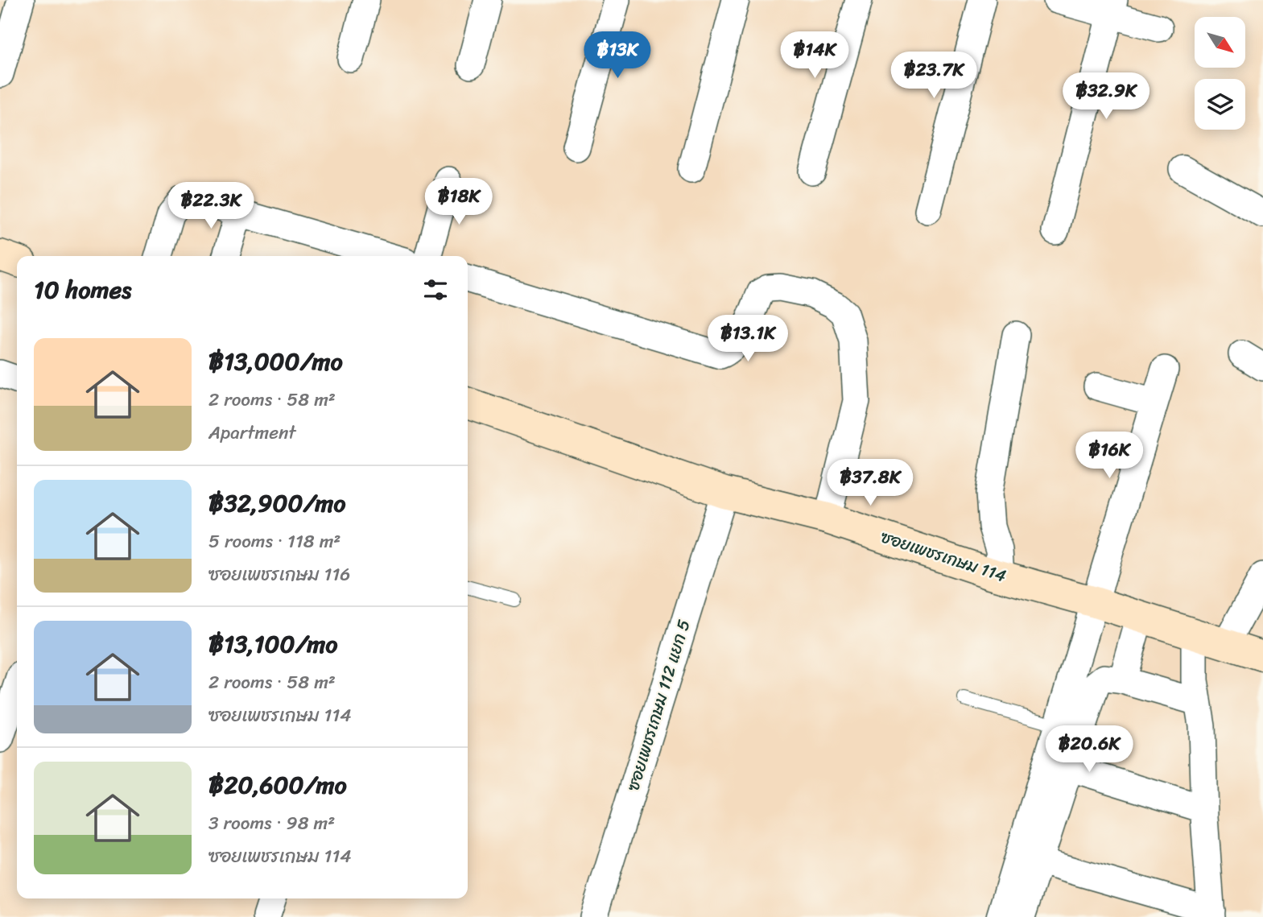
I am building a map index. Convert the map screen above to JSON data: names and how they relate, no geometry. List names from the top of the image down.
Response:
{
  "streets": {
    "street": ["ซอยเพชรเกษม 114", "ซอยเพชรเกษม 112 แยก 5"]
  },
  "crossings": [
    ["ซอยเพชรเกษม 114", "ซอยเพชรเกษม 112 แยก 5"]
  ],
  "north": "bottom right",
  "page": {
    "price": [
      "฿13K",
      "฿14K",
      "฿23.7K",
      "฿32.9K",
      "฿18K",
      "฿22.3K",
      "฿13.1K",
      "฿16K",
      "฿37.8K",
      "฿20.6K"
    ],
    "heading": "10 homes",
    "list": [
      {
        "name": "฿13,000/mo",
        "note": "2 rooms · 58 m² · Apartment"
      },
      {
        "name": "฿32,900/mo",
        "note": "5 rooms · 118 m² · ซอยเพชรเกษม 116"
      },
      {
        "name": "฿13,100/mo",
        "note": "2 rooms · 58 m² · ซอยเพชรเกษม 114"
      },
      {
        "name": "฿20,600/mo",
        "note": "3 rooms · 98 m² · ซอยเพชรเกษม 114"
      }
    ]
  }
}
